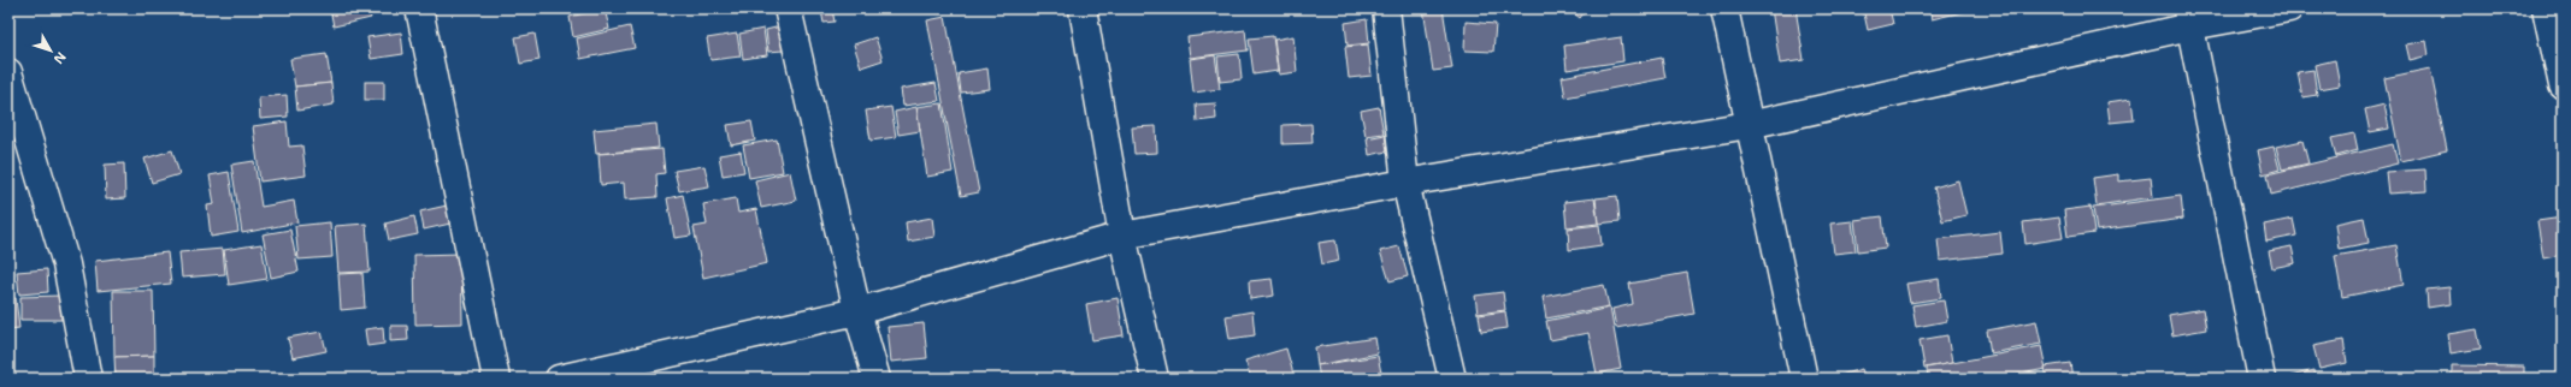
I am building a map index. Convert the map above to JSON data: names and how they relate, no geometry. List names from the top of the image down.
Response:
{
  "north": "bottom right"
}
